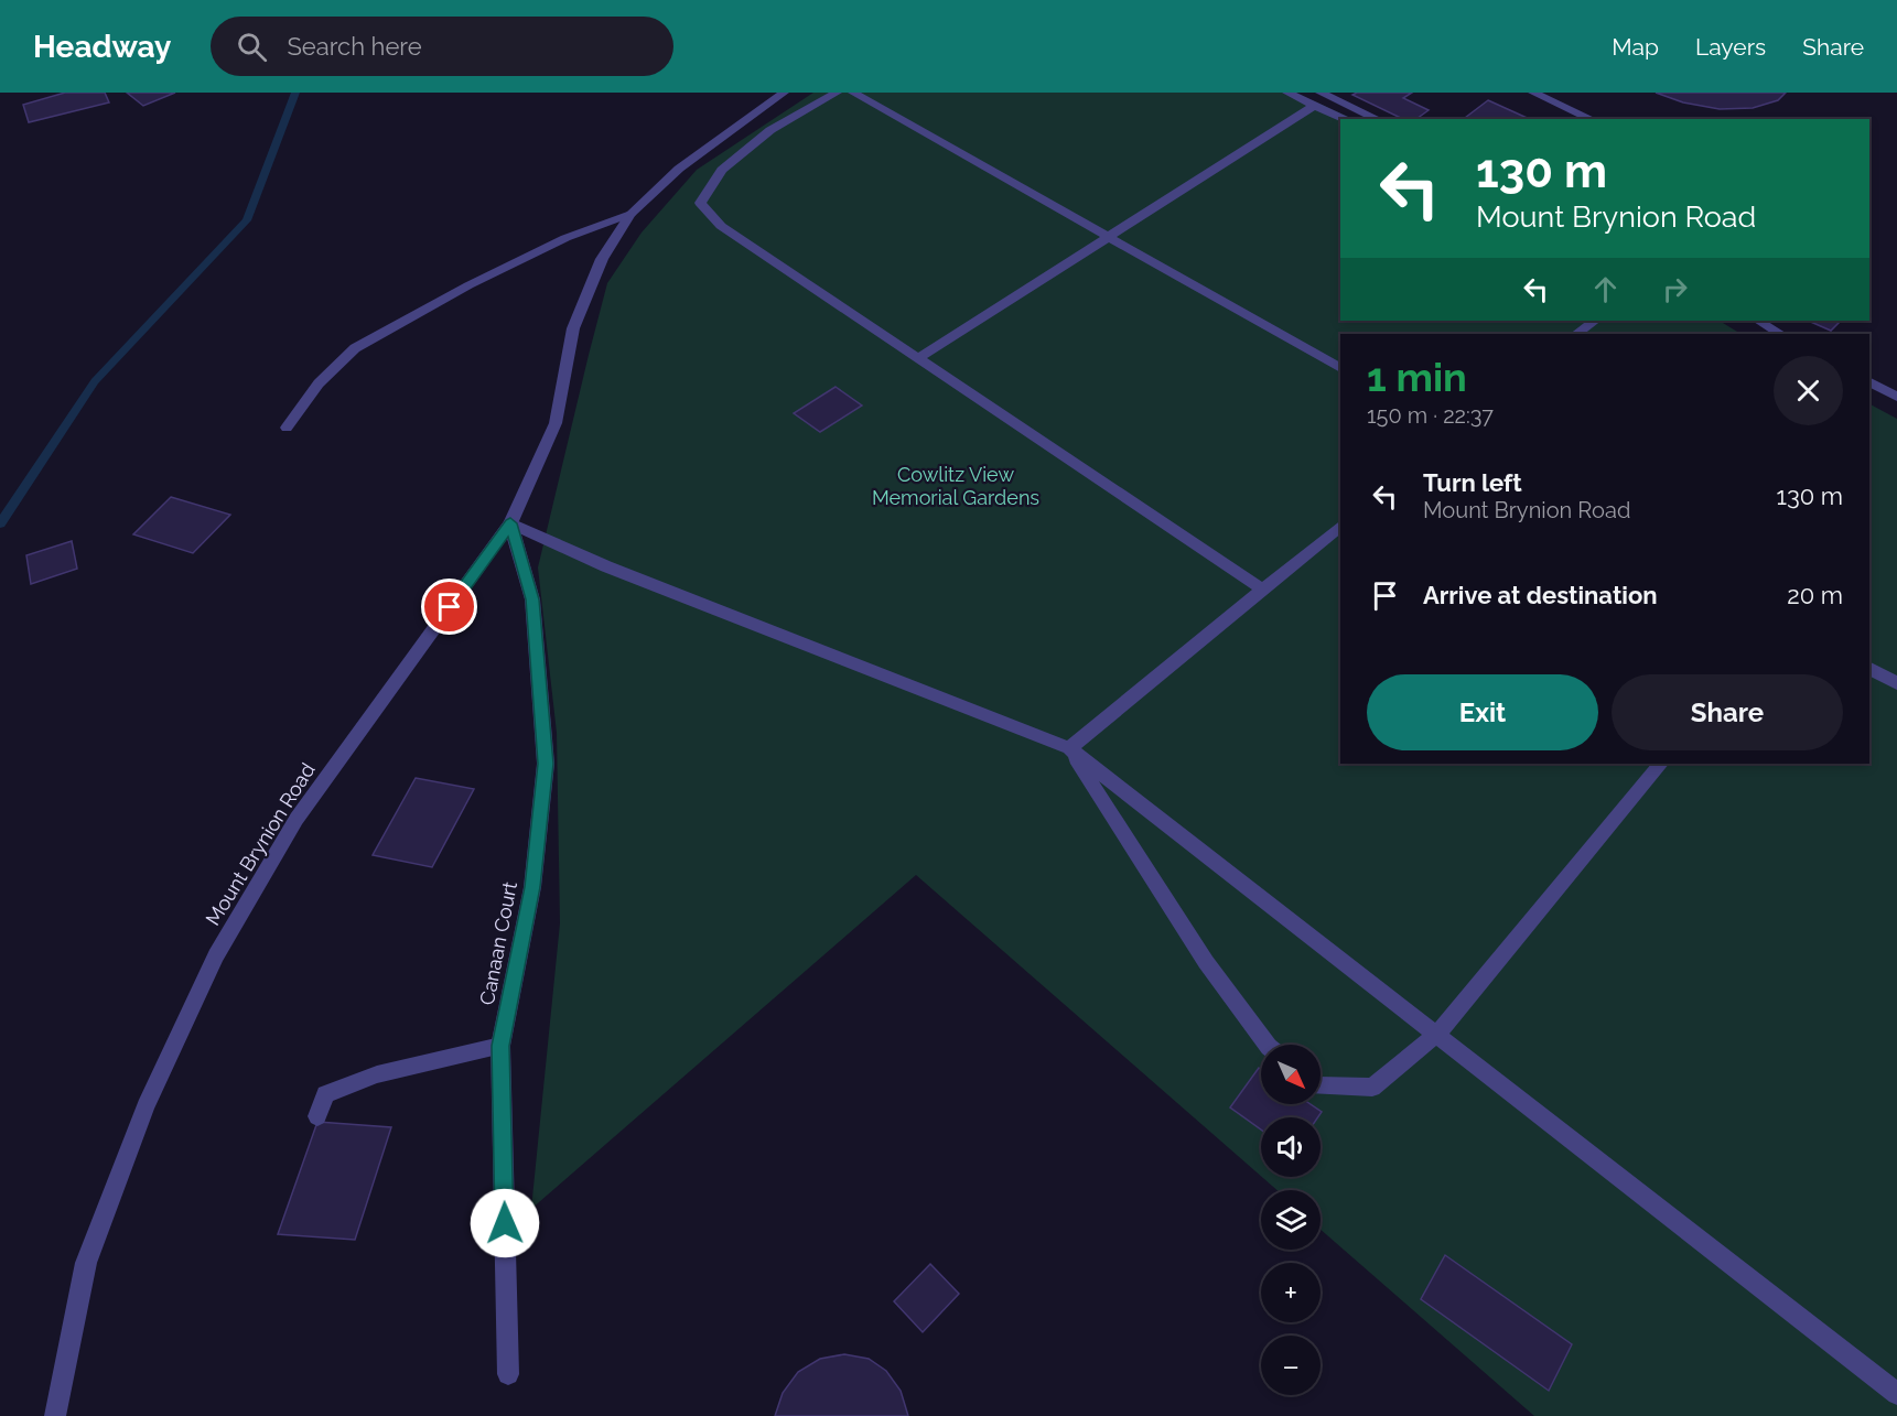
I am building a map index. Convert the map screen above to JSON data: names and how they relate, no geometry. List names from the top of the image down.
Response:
{
  "streets": {
    "street": ["Mount Brynion Road", "Canaan Court"]
  },
  "crossings": [
    ["Mount Brynion Road", "Canaan Court"]
  ],
  "parks": ["Cowlitz View Memorial Gardens"],
  "north": "bottom right",
  "page": {
    "header": "Headway",
    "search": "Search here",
    "nav": ["Map", "Layers", "Share"],
    "turn": ["130 m", "Mount Brynion Road"],
    "heading": ["1 min", "150 m · 22:37"],
    "list": [
      {
        "name": "Turn left",
        "note": "Mount Brynion Road",
        "value": "130 m"
      },
      {
        "name": "Arrive at destination",
        "value": "20 m"
      }
    ],
    "buttons": ["Exit", "Share"],
    "map_buttons": ["+", "−"]
  }
}
